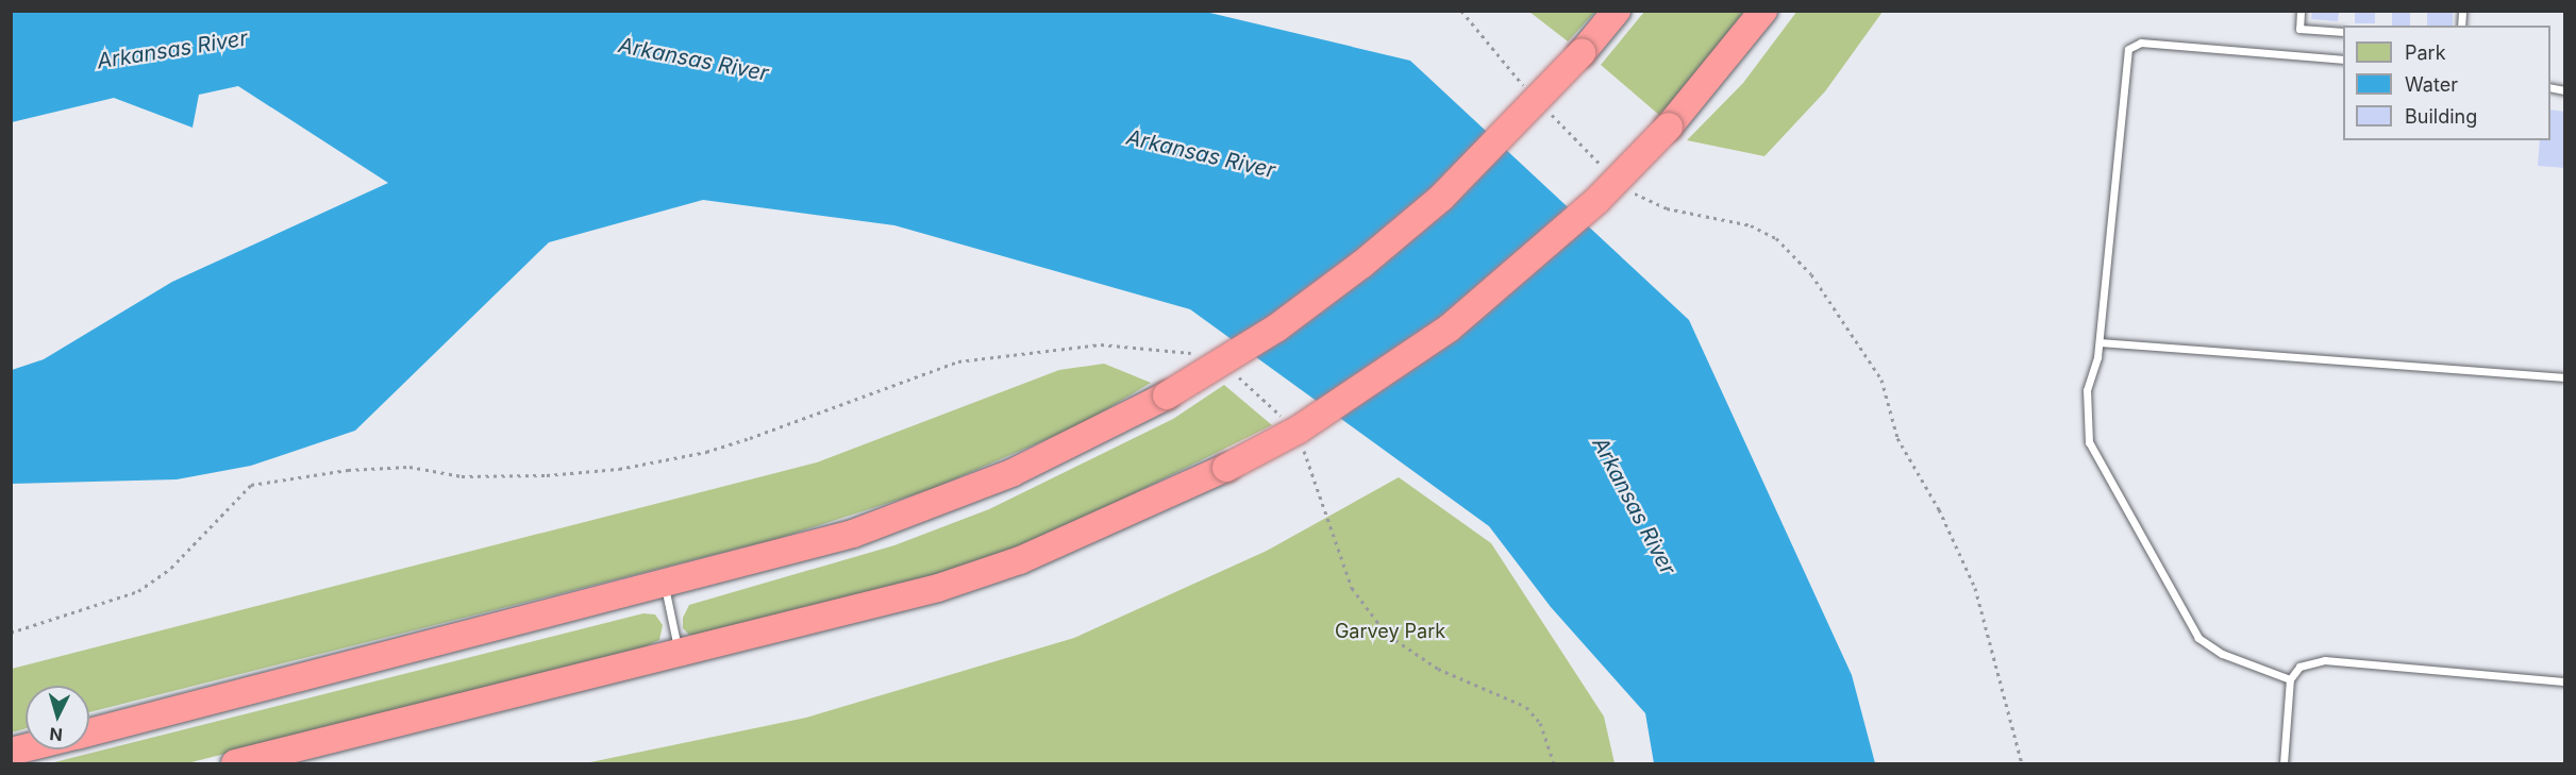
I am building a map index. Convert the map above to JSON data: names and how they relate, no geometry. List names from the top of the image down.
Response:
{
  "water": ["Arkansas River"],
  "parks": ["Garvey Park"],
  "legend": ["Park", "Water", "Building"],
  "north": "bottom"
}
